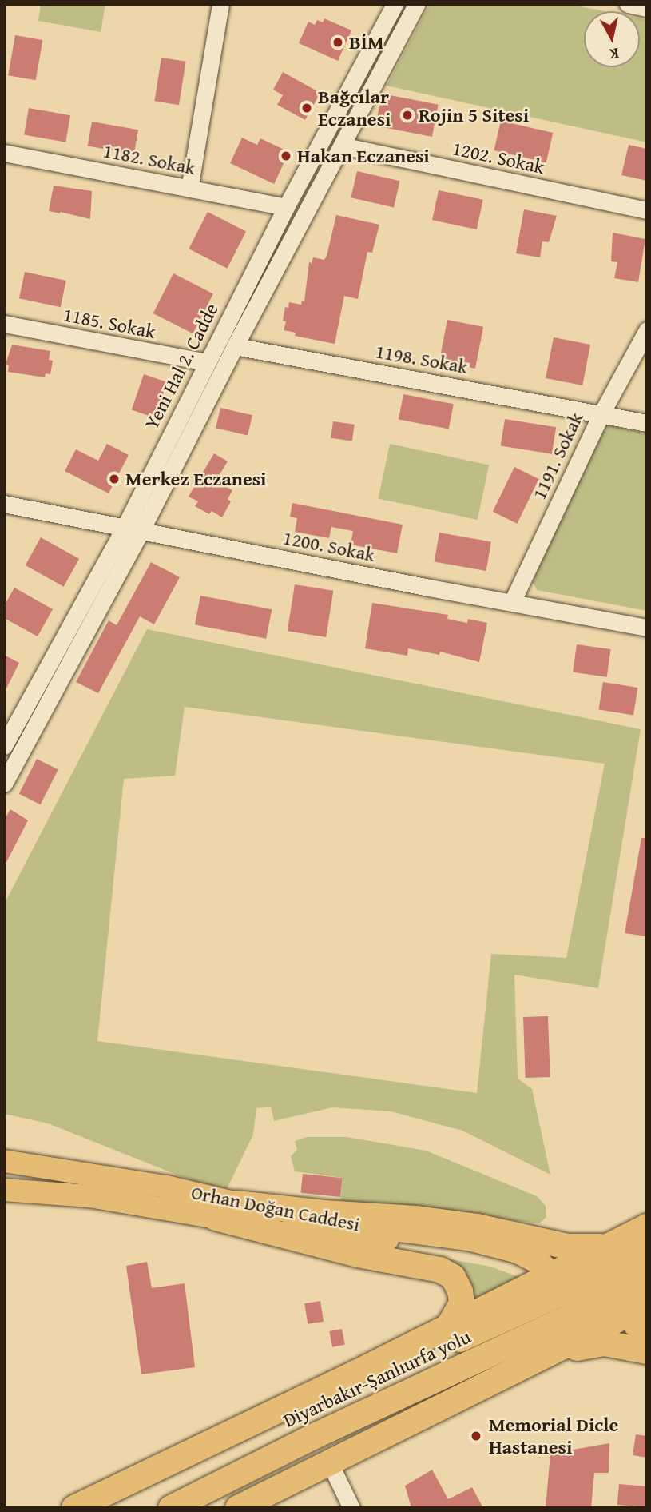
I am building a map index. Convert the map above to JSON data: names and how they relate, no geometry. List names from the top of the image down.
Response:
{
  "streets": {
    "highway": ["Diyarbakır-Şanlıurfa yolu"],
    "main road": ["Orhan Doğan Caddesi"],
    "street": [
      "1202. Sokak",
      "1182. Sokak",
      "1185. Sokak",
      "1198. Sokak",
      "Yeni Hal 2. Cadde",
      "1191. Sokak",
      "1200. Sokak"
    ]
  },
  "crossings": [
    ["1182. Sokak", "Yeni Hal 2. Cadde"],
    ["1185. Sokak", "Yeni Hal 2. Cadde"],
    ["1198. Sokak", "1191. Sokak"],
    ["Yeni Hal 2. Cadde", "1200. Sokak"],
    ["1191. Sokak", "1200. Sokak"]
  ],
  "places": [
    "BİM",
    "Bağcılar Eczanesi",
    "Rojin 5 Sitesi",
    "Hakan Eczanesi",
    "Merkez Eczanesi",
    "Memorial Dicle Hastanesi"
  ],
  "north": "bottom"
}
